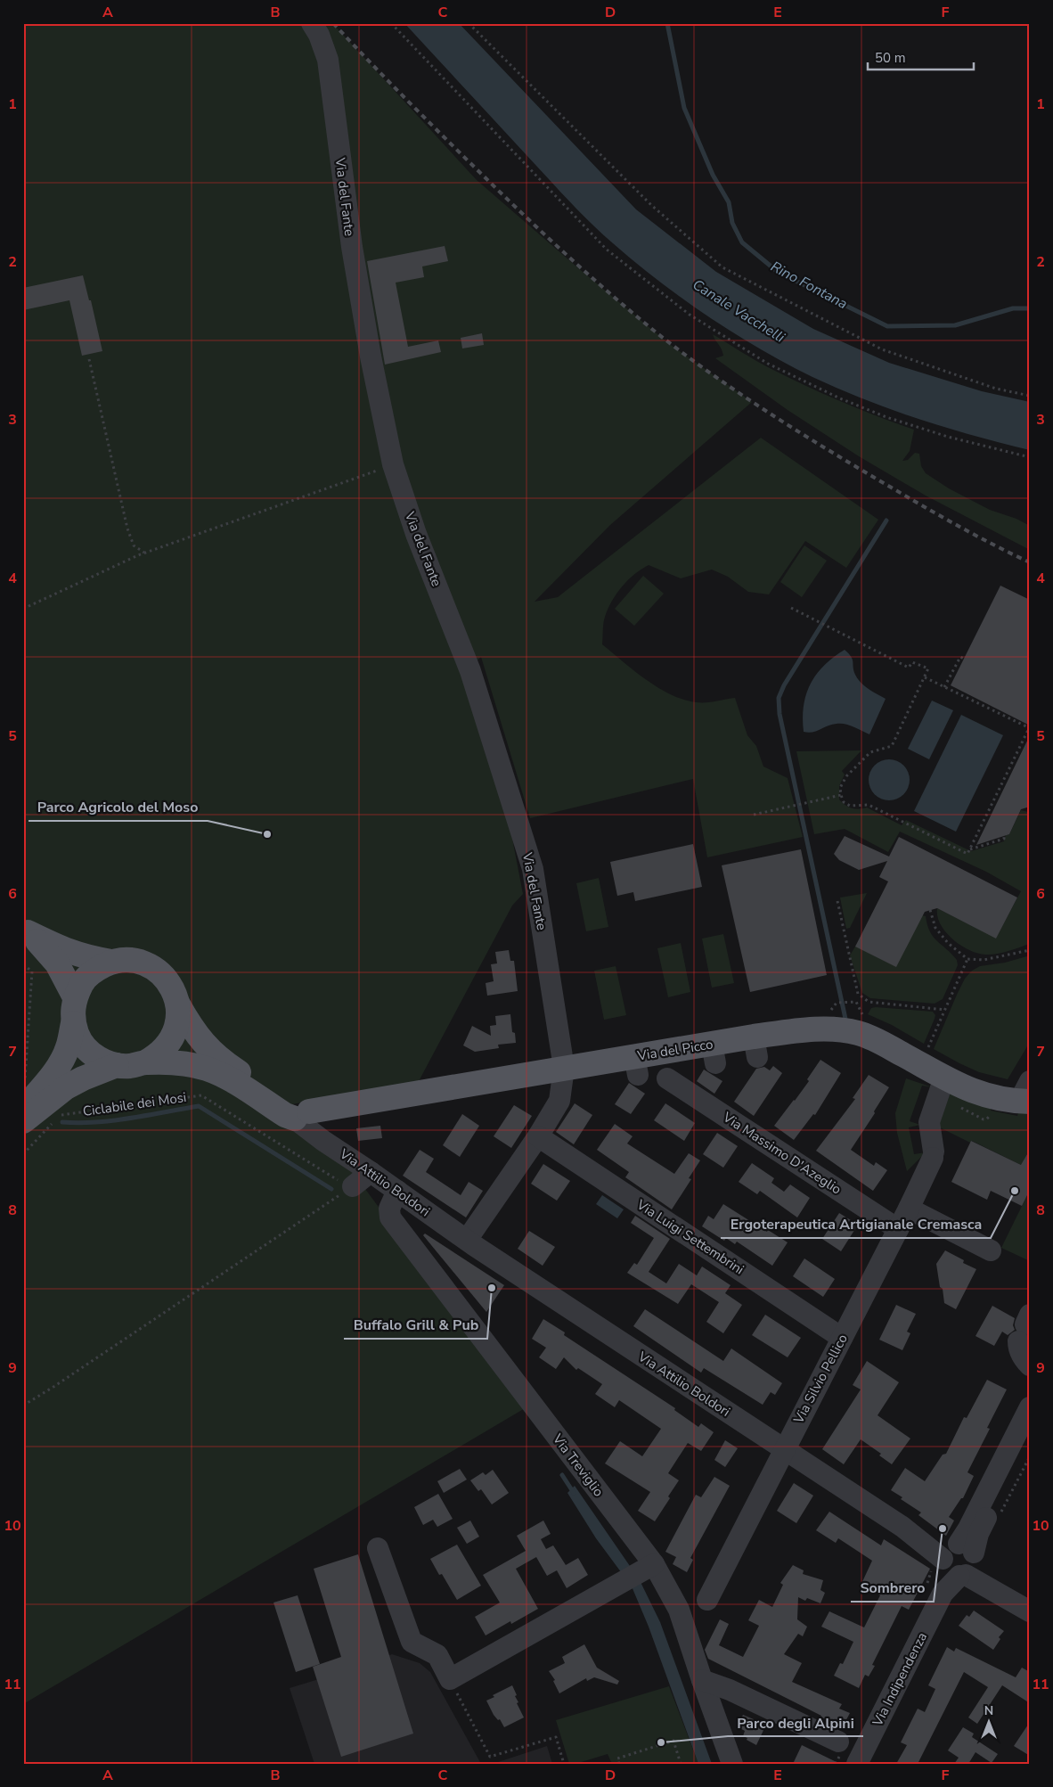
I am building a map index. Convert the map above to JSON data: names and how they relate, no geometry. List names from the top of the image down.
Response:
{
  "streets": {
    "main road": ["Via del Picco", "Via Attilio Boldori"],
    "street": [
      "Via del Fante",
      "Via Massimo D'Azeglio",
      "Via Luigi Settembrini",
      "Via Silvio Pellico",
      "Via Treviglio",
      "Via Indipendenza"
    ],
    "path": ["Ciclabile dei Mosi"]
  },
  "crossings": [
    ["Via del Fante", "Via del Picco"],
    ["Via del Picco", "Via Attilio Boldori"],
    ["Via del Picco", "Via Silvio Pellico"],
    ["Via Massimo D'Azeglio", "Via Silvio Pellico"],
    ["Via Attilio Boldori", "Via Silvio Pellico"],
    ["Via Attilio Boldori", "Via Treviglio"],
    ["Via Attilio Boldori", "Via Indipendenza"],
    ["Via Luigi Settembrini", "Via Silvio Pellico"]
  ],
  "water": ["Rino Fontana", "Canale Vacchelli"],
  "places": [
    "Parco Agricolo del Moso",
    "Ergoterapeutica Artigianale Cremasca",
    "Buffalo Grill & Pub",
    "Sombrero",
    "Parco degli Alpini"
  ],
  "scale_bar": "50 m",
  "north": "top",
  "grid": {
    "columns": [
      "A",
      "B",
      "C",
      "D",
      "E",
      "F"
    ],
    "rows": [
      "1",
      "2",
      "3",
      "4",
      "5",
      "6",
      "7",
      "8",
      "9",
      "10",
      "11"
    ]
  }
}
